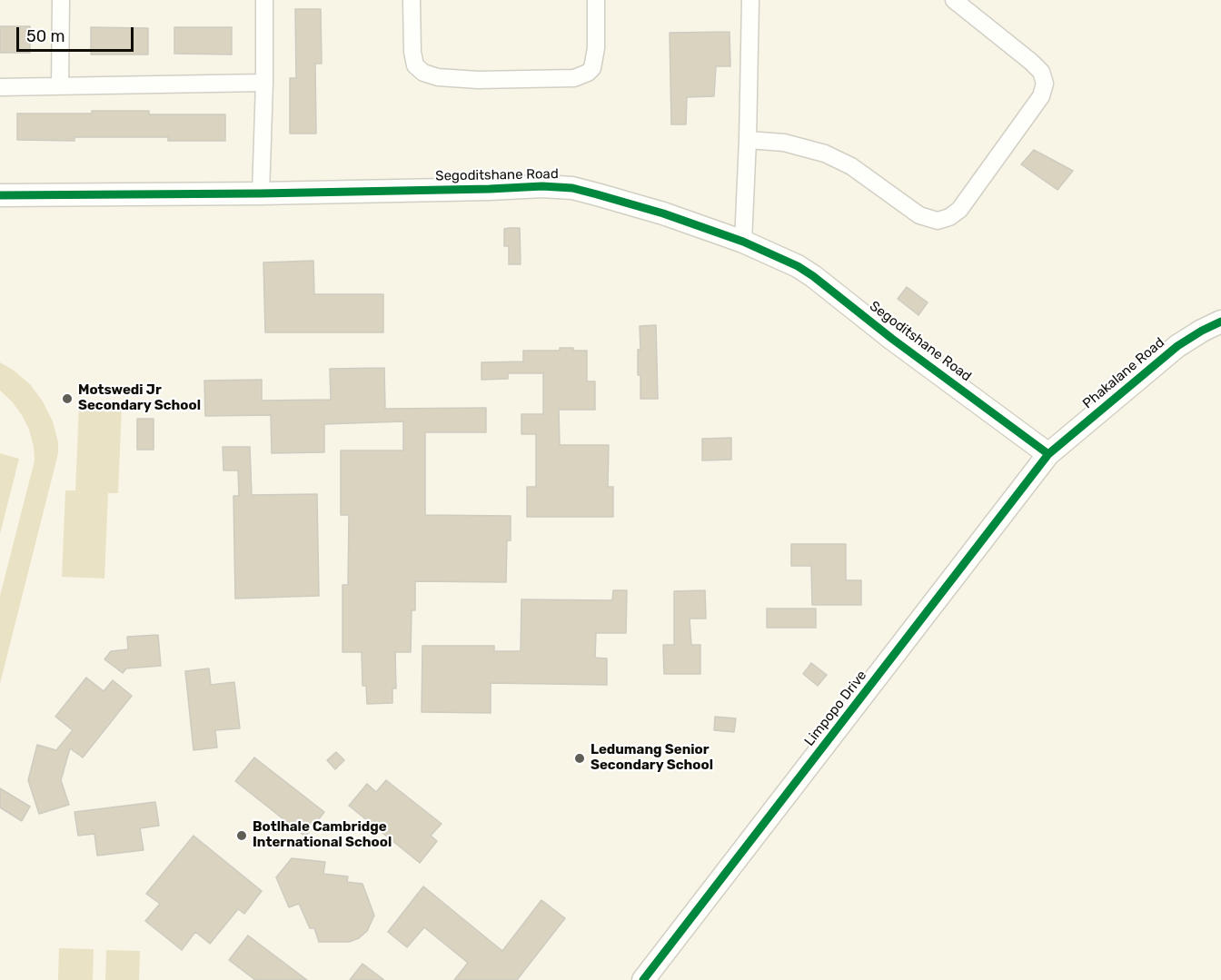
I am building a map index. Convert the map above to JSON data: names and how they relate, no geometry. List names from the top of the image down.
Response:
{
  "streets": {
    "street": ["Segoditshane Road", "Phakalane Road", "Limpopo Drive"]
  },
  "crossings": [
    ["Segoditshane Road", "Phakalane Road"],
    ["Segoditshane Road", "Limpopo Drive"],
    ["Phakalane Road", "Limpopo Drive"]
  ],
  "places": ["Motswedi Jr Secondary School", "Ledumang Senior Secondary School", "Botlhale Cambridge International School"],
  "scale_bar": "50 m"
}
